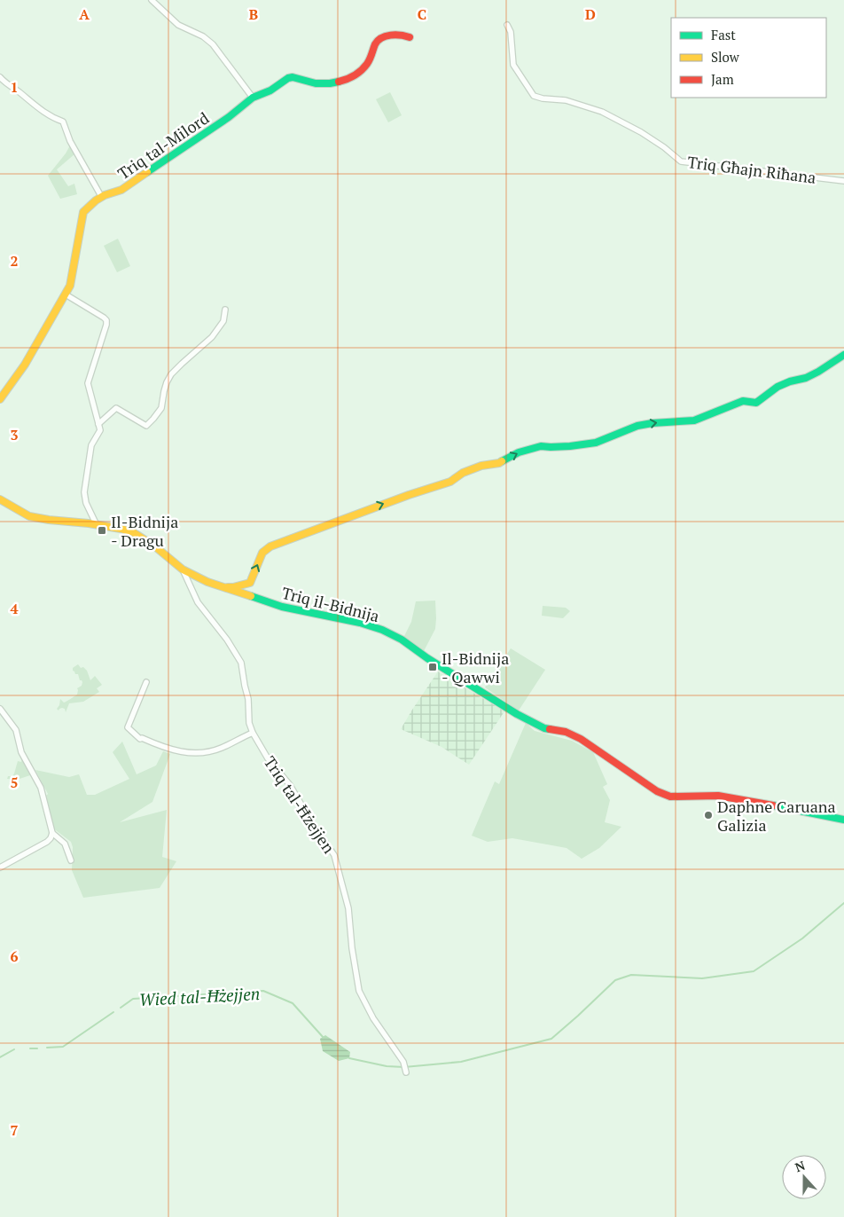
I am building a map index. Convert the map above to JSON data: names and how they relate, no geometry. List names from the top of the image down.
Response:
{
  "streets": {
    "street": [
      "Triq tal-Milord",
      "Triq Għajn Riħana",
      "Triq il-Bidnija",
      "Triq tal-Ħżejjen"
    ]
  },
  "crossings": [
    ["Triq il-Bidnija", "Triq tal-Ħżejjen"]
  ],
  "water": ["Wied tal-Ħżejjen"],
  "places": {
    "transit": ["Il-Bidnija - Dragu", "Il-Bidnija - Qawwi"],
    "other": ["Daphne Caruana Galizia"]
  },
  "legend": ["Fast", "Slow", "Jam"],
  "north": "top",
  "grid": {
    "columns": [
      "A",
      "B",
      "C",
      "D"
    ],
    "rows": [
      "1",
      "2",
      "3",
      "4",
      "5",
      "6",
      "7"
    ]
  }
}
